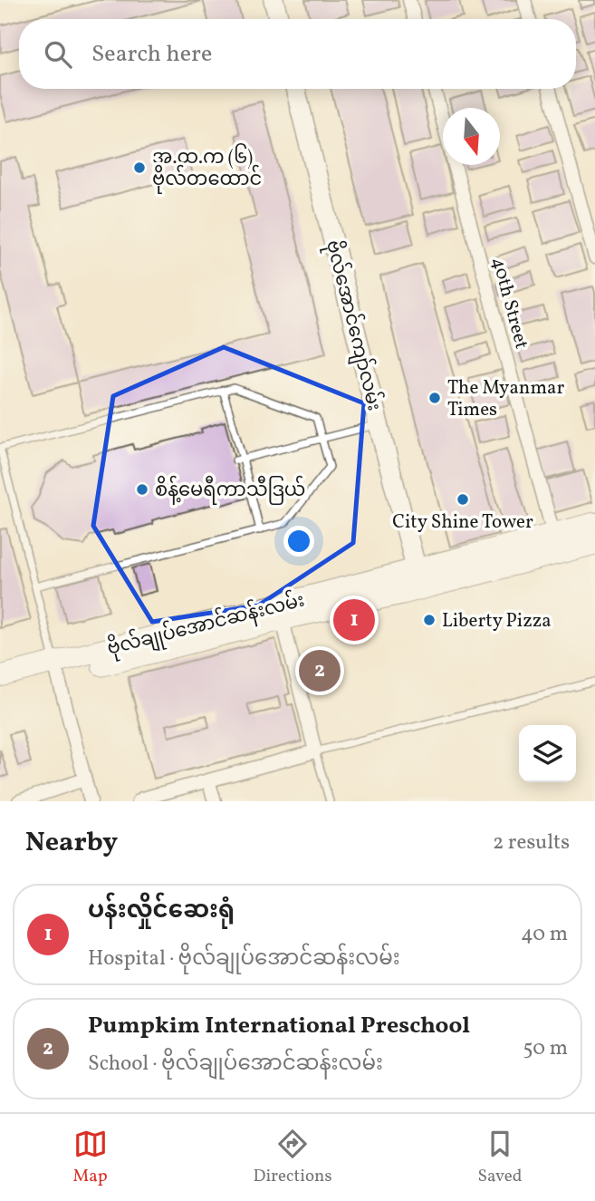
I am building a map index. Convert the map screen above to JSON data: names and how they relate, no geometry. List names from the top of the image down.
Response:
{
  "streets": {
    "main road": ["ဗိုလ်အောင်ကျော်လမ်း", "ဗိုလ်ချုပ်အောင်ဆန်းလမ်း"],
    "street": ["40th Street"]
  },
  "crossings": [
    ["40th Street", "ဗိုလ်ချုပ်အောင်ဆန်းလမ်း"],
    ["ဗိုလ်အောင်ကျော်လမ်း", "ဗိုလ်ချုပ်အောင်ဆန်းလမ်း"]
  ],
  "places": [
    "အ.ထ.က (၆) ဗိုလ်တထောင်",
    "The Myanmar Times",
    "စိန့်မေရီကာသီဒြယ်",
    "City Shine Tower",
    "Liberty Pizza"
  ],
  "north": "bottom",
  "page": {
    "search": "Search here",
    "pins": ["1", "2"],
    "heading": ["Nearby", "2 results"],
    "list": [
      {
        "mark": "1",
        "name": "ပန်းလှိုင်ဆေးရုံ",
        "note": "Hospital · ဗိုလ်ချုပ်အောင်ဆန်းလမ်း",
        "value": "40 m"
      },
      {
        "mark": "2",
        "name": "Pumpkim International Preschool",
        "note": "School · ဗိုလ်ချုပ်အောင်ဆန်းလမ်း",
        "value": "50 m"
      }
    ],
    "nav": ["Map", "Directions", "Saved"]
  }
}
